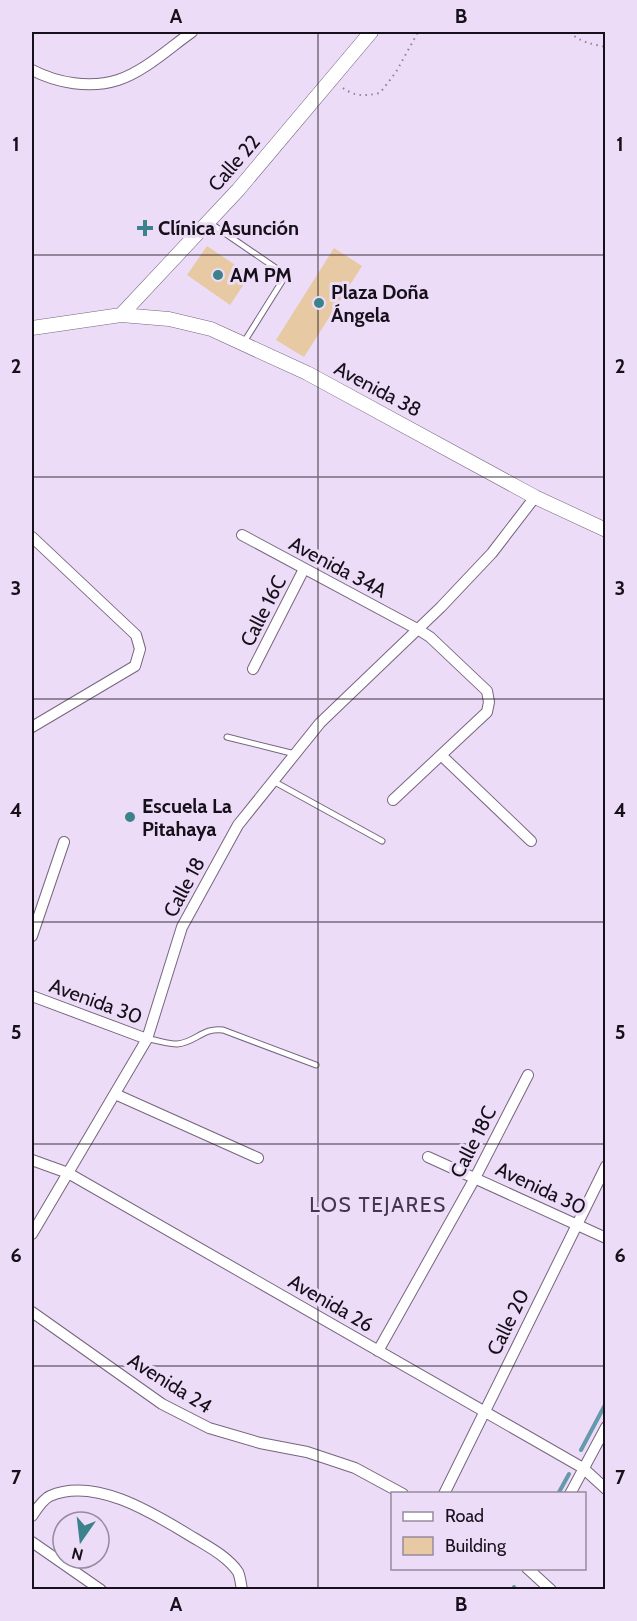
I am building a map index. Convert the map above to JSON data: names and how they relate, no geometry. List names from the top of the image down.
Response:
{
  "streets": {
    "street": [
      "Calle 22",
      "Avenida 38",
      "Avenida 34A",
      "Calle 16C",
      "Calle 18",
      "Avenida 30",
      "Calle 18C",
      "Avenida 26",
      "Calle 20",
      "Avenida 24"
    ]
  },
  "crossings": [
    ["Calle 22", "Avenida 38"],
    ["Avenida 38", "Calle 18"],
    ["Avenida 34A", "Calle 16C"],
    ["Avenida 34A", "Calle 18"],
    ["Calle 18", "Avenida 30"],
    ["Calle 18", "Avenida 26"],
    ["Avenida 30", "Calle 18C"],
    ["Avenida 30", "Calle 20"],
    ["Calle 18C", "Avenida 26"],
    ["Avenida 26", "Calle 20"]
  ],
  "districts": ["LOS TEJARES"],
  "places": {
    "health": ["Clínica Asunción"],
    "other": ["AM PM", "Plaza Doña Ángela", "Escuela La Pitahaya"]
  },
  "legend": ["Road", "Building"],
  "north": "bottom",
  "grid": {
    "columns": ["A", "B"],
    "rows": [
      "1",
      "2",
      "3",
      "4",
      "5",
      "6",
      "7"
    ]
  }
}
